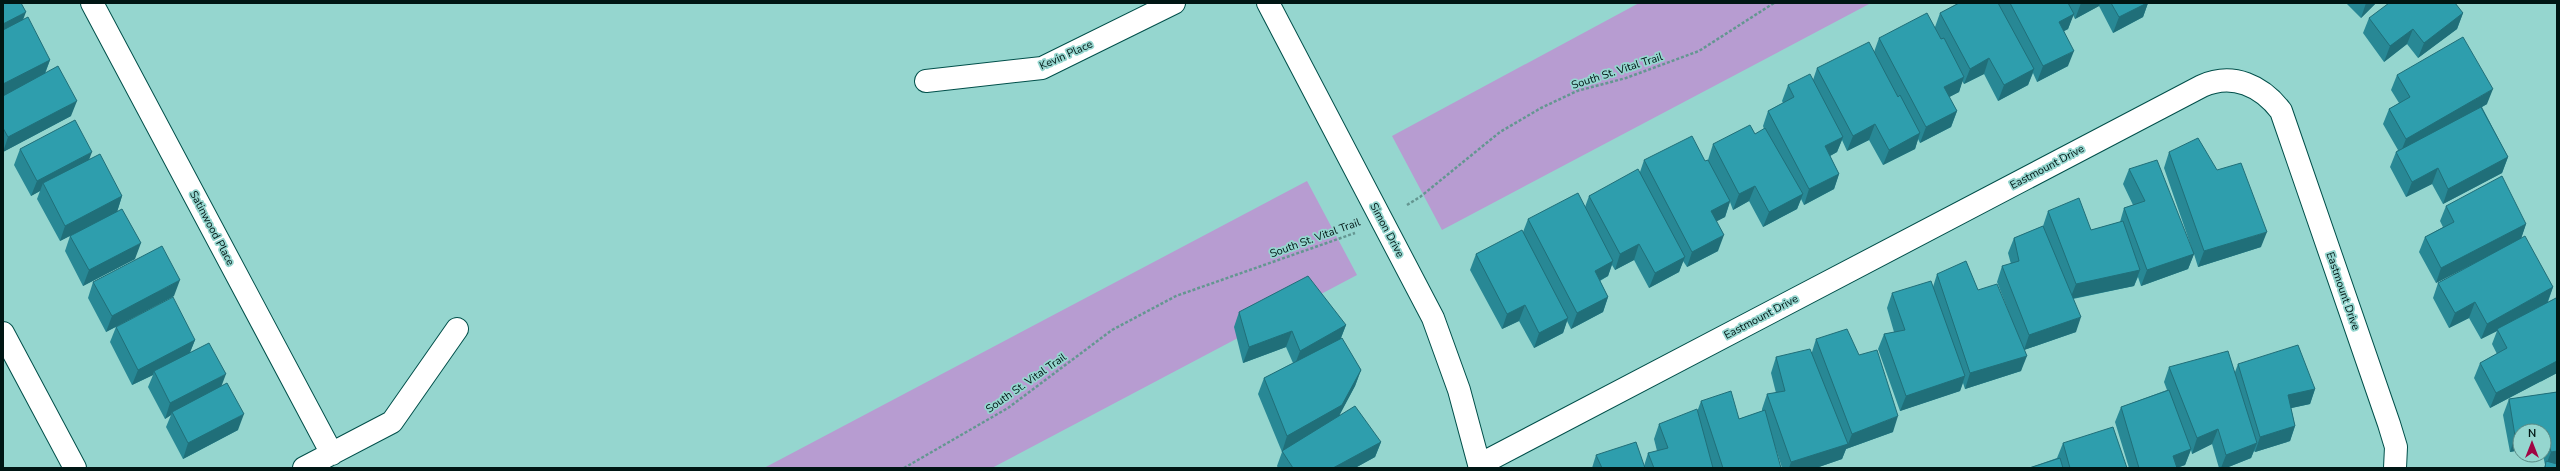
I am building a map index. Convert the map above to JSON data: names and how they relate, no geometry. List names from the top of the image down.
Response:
{
  "streets": {
    "street": [
      "Kevin Place",
      "Eastmount Drive",
      "Satinwood Place",
      "Simon Drive"
    ],
    "path": ["South St. Vital Trail"]
  },
  "crossings": [
    ["South St. Vital Trail", "Simon Drive"],
    ["Eastmount Drive", "Simon Drive"]
  ],
  "north": "top"
}
